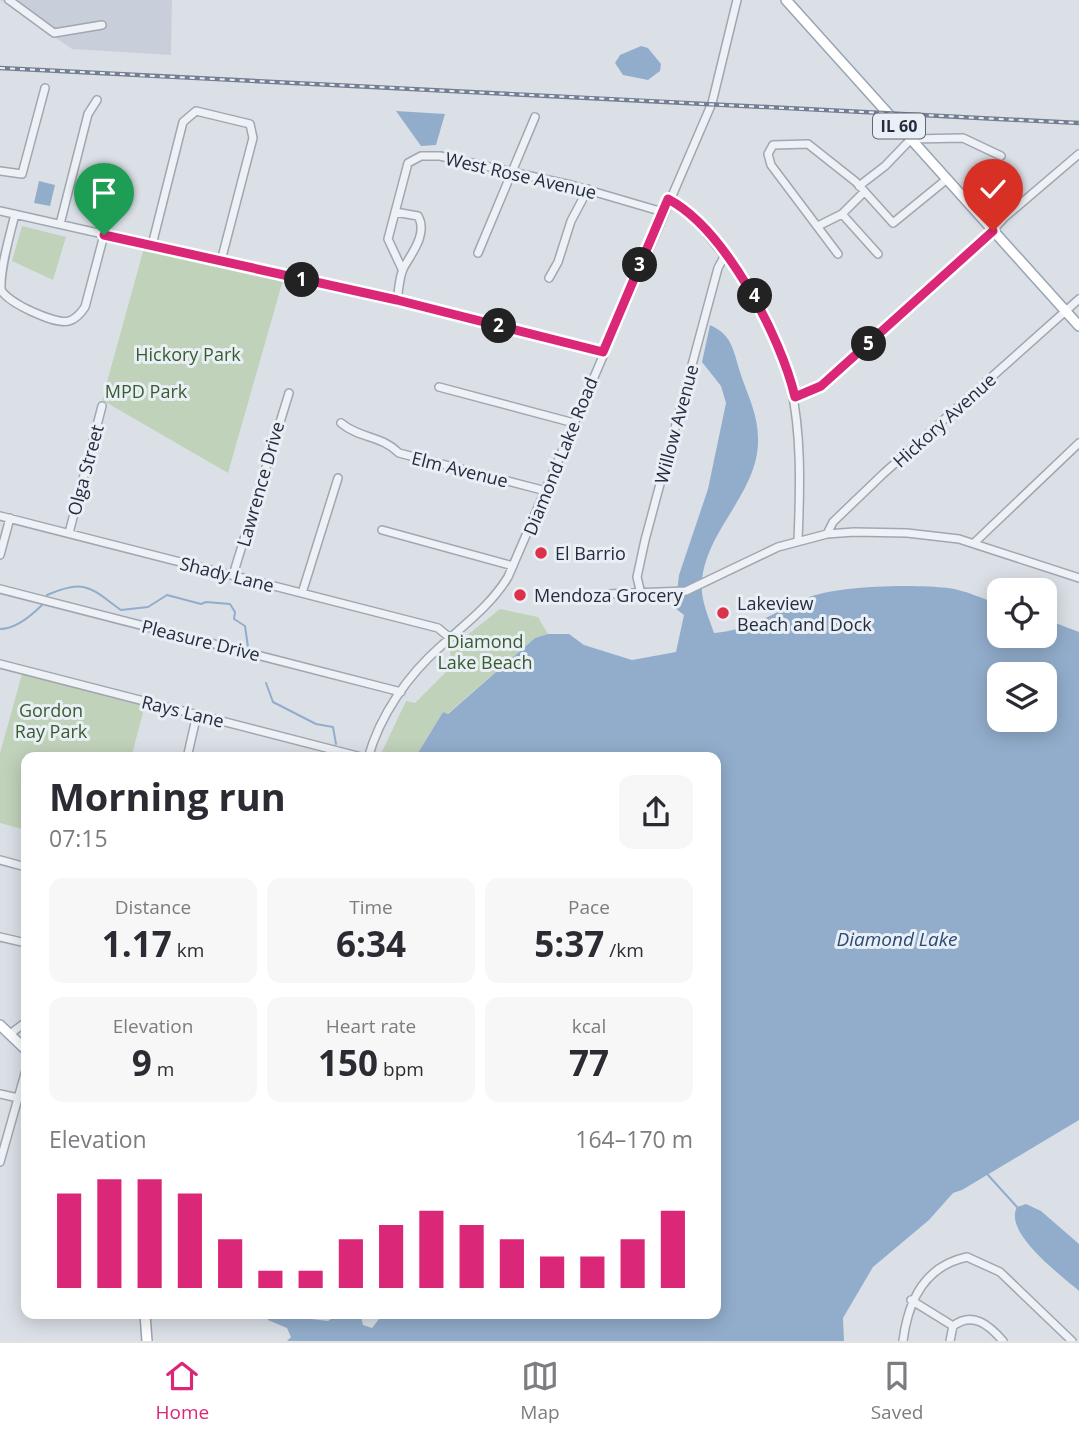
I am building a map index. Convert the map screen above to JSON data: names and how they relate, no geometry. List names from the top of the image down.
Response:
{
  "streets": {
    "main road": ["IL 60"],
    "street": [
      "West Rose Avenue",
      "Hickory Avenue",
      "Willow Avenue",
      "Diamond Lake Road",
      "Elm Avenue",
      "Olga Street",
      "Lawrence Drive",
      "Shady Lane",
      "Pleasure Drive",
      "Rays Lane"
    ]
  },
  "crossings": [
    ["IL 60", "Hickory Avenue"],
    ["West Rose Avenue", "Diamond Lake Road"],
    ["Diamond Lake Road", "Elm Avenue"],
    ["Diamond Lake Road", "Shady Lane"],
    ["Diamond Lake Road", "Pleasure Drive"],
    ["Olga Street", "Shady Lane"],
    ["Lawrence Drive", "Shady Lane"]
  ],
  "water": ["Diamond Lake"],
  "parks": [
    "Hickory Park",
    "MPD Park",
    "Diamond Lake Beach",
    "Gordon Ray Park"
  ],
  "places": ["El Barrio", "Mendoza Grocery", "Lakeview Beach and Dock"],
  "page": {
    "pins": [
      "3",
      "1",
      "4",
      "2",
      "5"
    ],
    "heading": ["Morning run", "07:15"],
    "stats": [
      ["Distance", "1.17 km"],
      ["Time", "6:34"],
      ["Pace", "5:37 /km"],
      ["Elevation", "9 m"],
      ["Heart rate", "150 bpm"],
      ["kcal", "77"]
    ],
    "chart": ["Elevation", "164–170 m"],
    "tabs": ["Home", "Map", "Saved"]
  }
}
